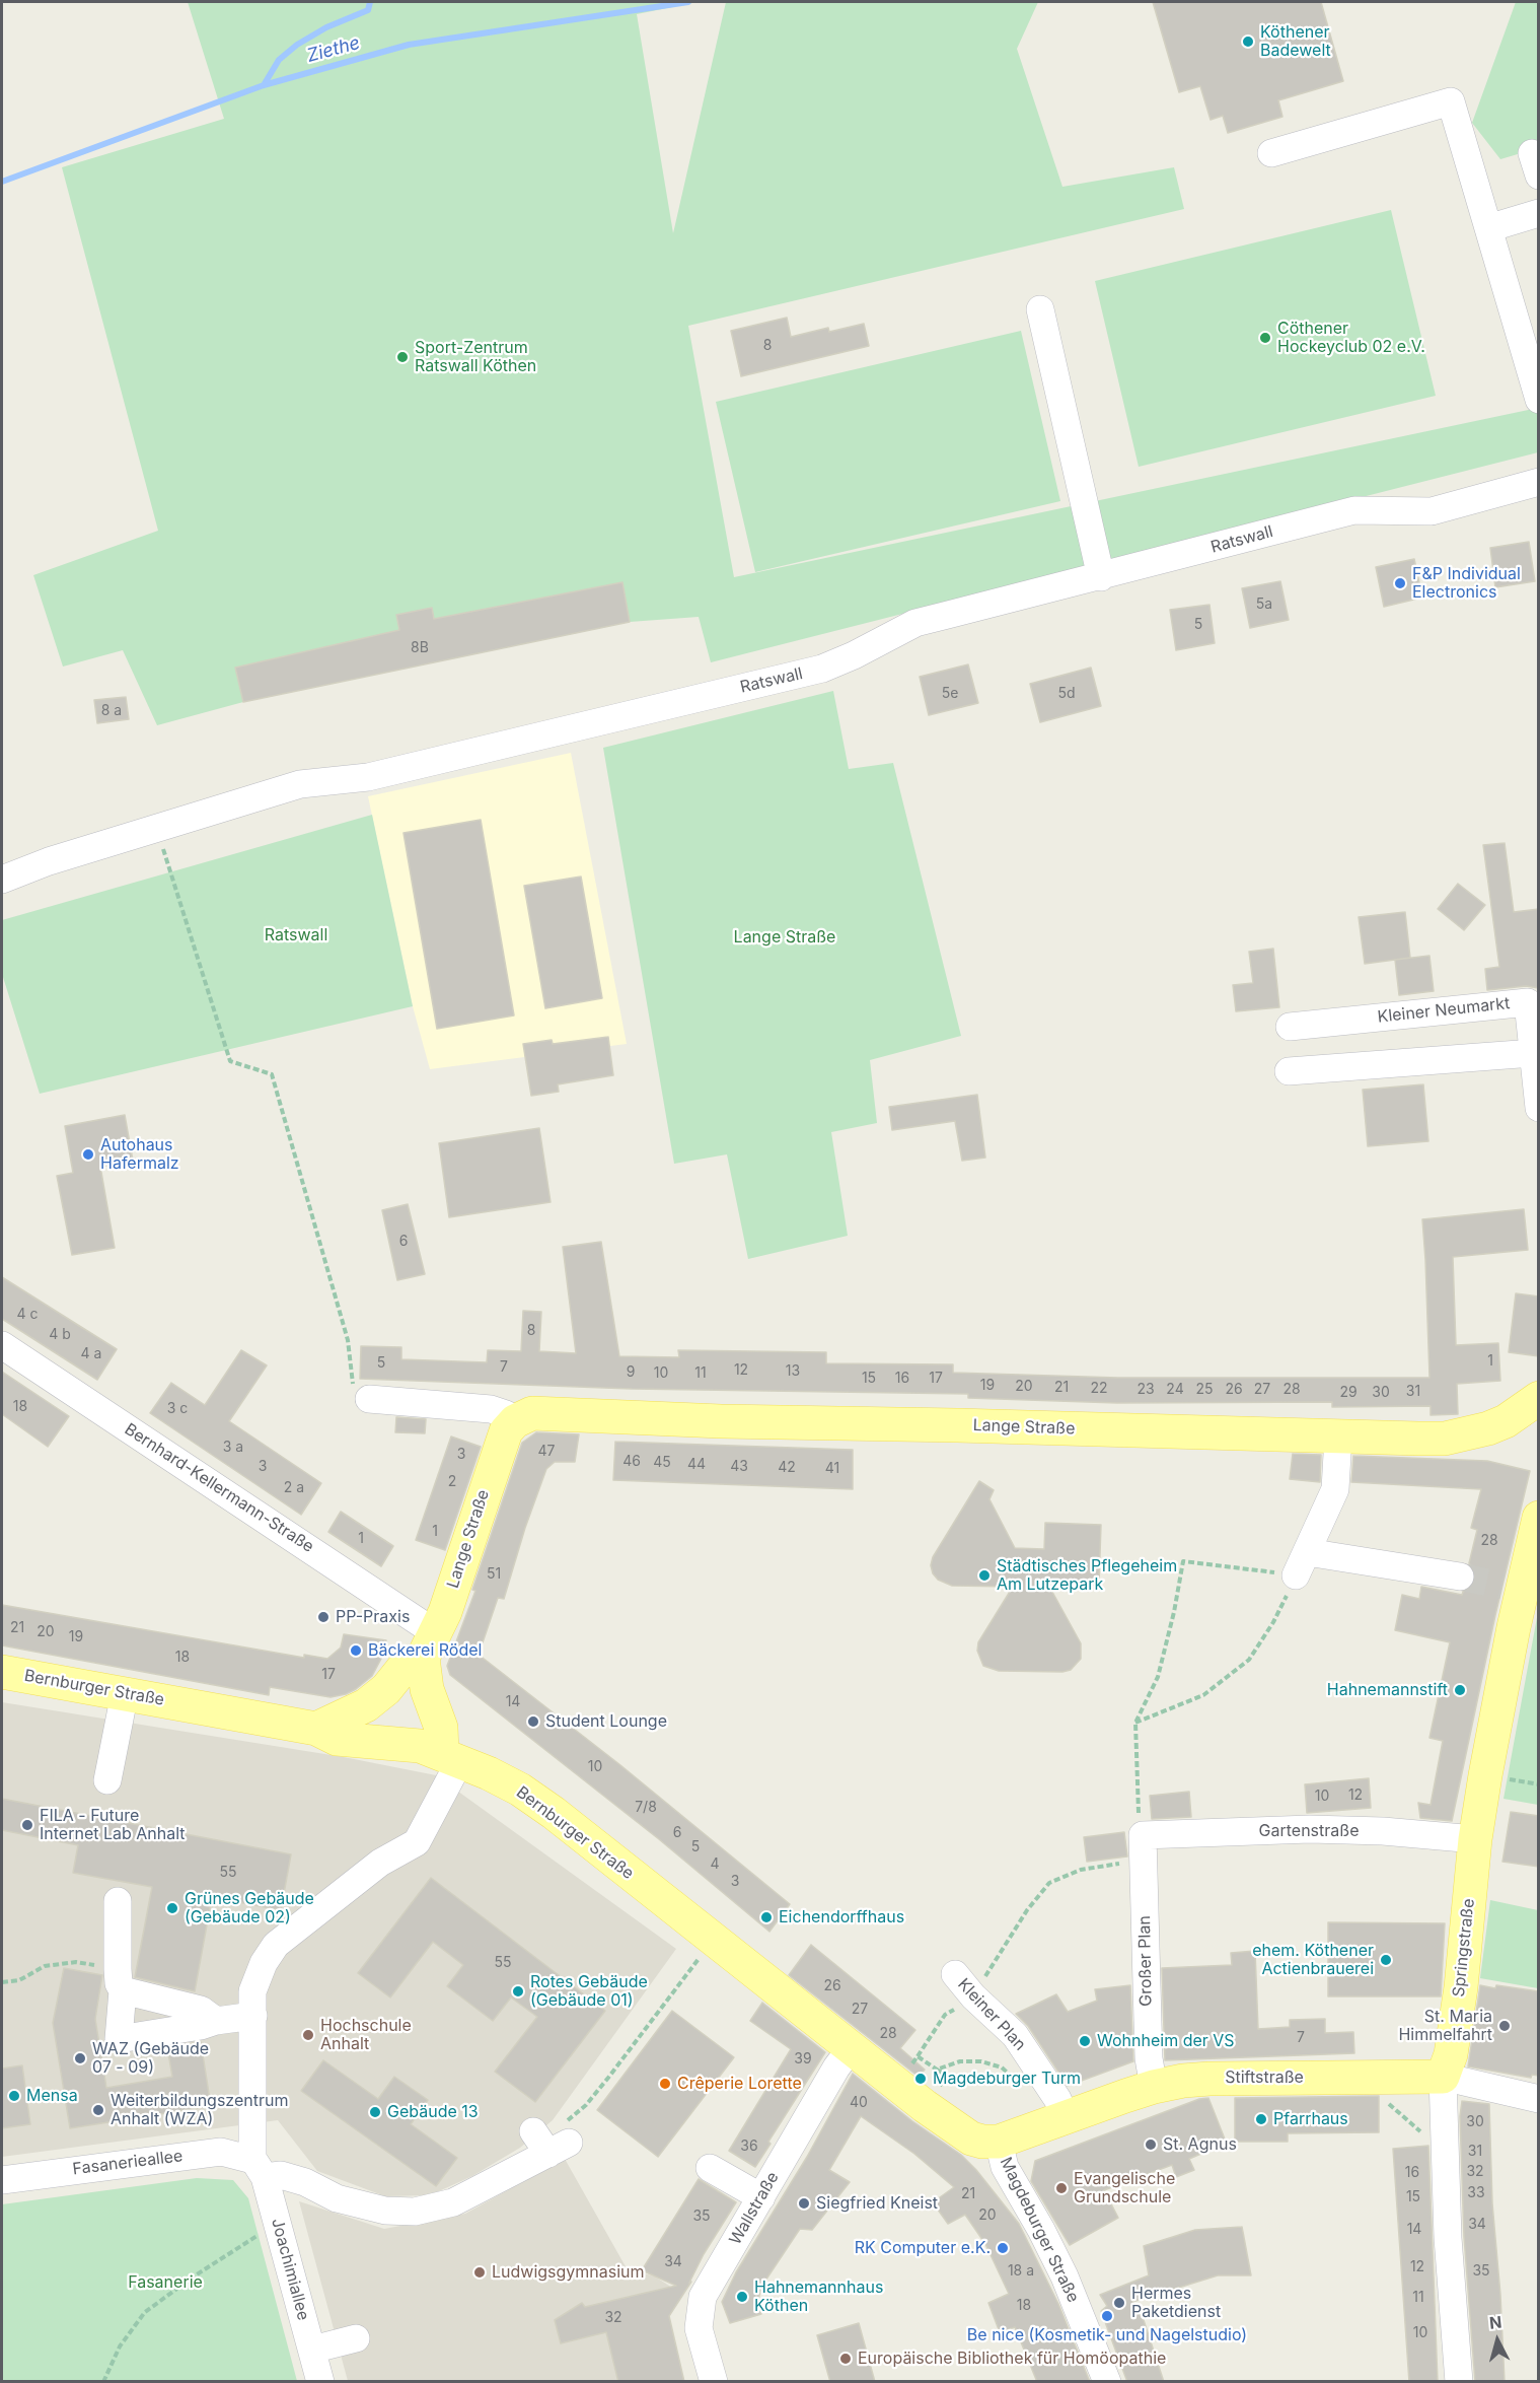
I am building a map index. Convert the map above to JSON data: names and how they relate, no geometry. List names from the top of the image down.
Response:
{
  "streets": {
    "main road": [
      "Lange Straße",
      "Bernburger Straße",
      "Springstraße",
      "Stiftstraße",
      "Magdeburger Straße"
    ],
    "street": [
      "Ratswall",
      "Kleiner Neumarkt",
      "Bernhard-Kellermann-Straße",
      "Gartenstraße",
      "Großer Plan",
      "Kleiner Plan",
      "Fasanerieallee",
      "Wallstraße",
      "Joachimiallee"
    ]
  },
  "crossings": [
    ["Lange Straße", "Bernhard-Kellermann-Straße"],
    ["Lange Straße", "Bernburger Straße"],
    ["Lange Straße", "Joachimiallee"],
    ["Bernburger Straße", "Magdeburger Straße"],
    ["Bernburger Straße", "Joachimiallee"],
    ["Gartenstraße", "Springstraße"],
    ["Gartenstraße", "Großer Plan"],
    ["Springstraße", "Stiftstraße"],
    ["Großer Plan", "Stiftstraße"],
    ["Kleiner Plan", "Stiftstraße"],
    ["Stiftstraße", "Magdeburger Straße"],
    ["Fasanerieallee", "Joachimiallee"],
    ["Wallstraße", "Magdeburger Straße"]
  ],
  "water": ["Ziethe"],
  "parks": ["Ratswall", "Lange Straße", "Fasanerie"],
  "places": [
    "Köthener Badewelt",
    "Cöthener Hockeyclub 02 e.V.",
    "Sport-Zentrum Ratswall Köthen",
    "F&P Individual Electronics",
    "Autohaus Hafermalz",
    "Städtisches Pflegeheim Am Lutzepark",
    "PP-Praxis",
    "Bäckerei Rödel",
    "Hahnemannstift",
    "Student Lounge",
    "FILA - Future Internet Lab Anhalt",
    "Grünes Gebäude (Gebäude 02)",
    "Eichendorffhaus",
    "ehem. Köthener Actienbrauerei",
    "Rotes Gebäude (Gebäude 01)",
    "St. Maria Himmelfahrt",
    "Hochschule Anhalt",
    "Wohnheim der VS",
    "WAZ (Gebäude 07 - 09)",
    "Magdeburger Turm",
    "Crêperie Lorette",
    "Mensa",
    "Weiterbildungszentrum Anhalt (WZA)",
    "Gebäude 13",
    "Pfarrhaus",
    "St. Agnus",
    "Evangelische Grundschule",
    "Siegfried Kneist",
    "RK Computer e.K.",
    "Ludwigsgymnasium",
    "Hahnemannhaus Köthen",
    "Hermes Paketdienst",
    "Be nice (Kosmetik- und Nagelstudio)",
    "Europäische Bibliothek für Homöopathie"
  ],
  "house_numbers": [
    "8",
    "5a",
    "5",
    "8B",
    "5e",
    "5d",
    "8 a",
    "6",
    "4 c",
    "8",
    "4 b",
    "4 a",
    "1",
    "5",
    "7",
    "12",
    "13",
    "9",
    "10",
    "11",
    "15",
    "16",
    "17",
    "19",
    "20",
    "21",
    "22",
    "23",
    "24",
    "25",
    "26",
    "27",
    "28",
    "31",
    "29",
    "30",
    "18",
    "3 c",
    "3 a",
    "47",
    "3",
    "46",
    "45",
    "44",
    "3",
    "43",
    "42",
    "41",
    "2",
    "2 a",
    "1",
    "1",
    "28",
    "51",
    "21",
    "20",
    "19",
    "18",
    "17",
    "14",
    "10",
    "12",
    "10",
    "7/8",
    "6",
    "5",
    "4",
    "55",
    "3",
    "55",
    "26",
    "27",
    "28",
    "7",
    "39",
    "40",
    "30",
    "36",
    "31",
    "32",
    "16",
    "33",
    "21",
    "15",
    "20",
    "35",
    "34",
    "14",
    "34",
    "12",
    "18 a",
    "35",
    "11",
    "18",
    "32",
    "10"
  ],
  "north": "top"
}
